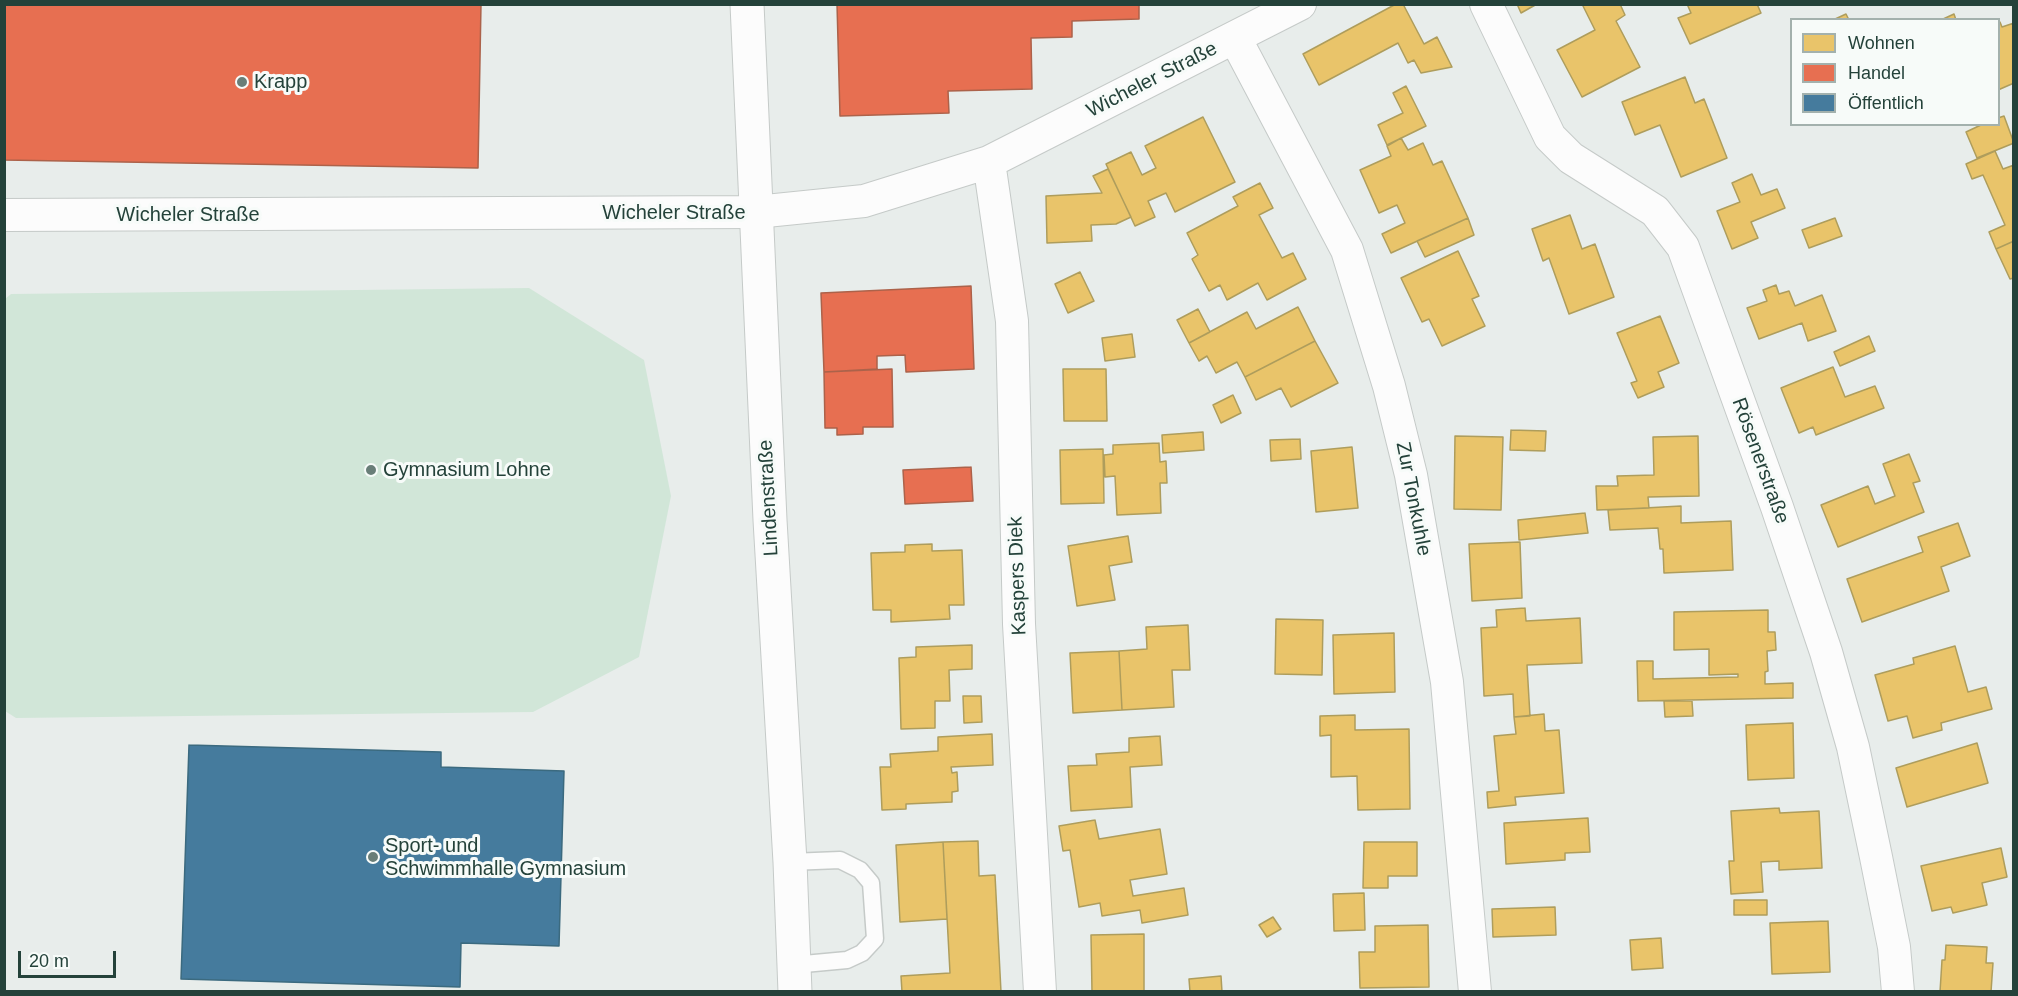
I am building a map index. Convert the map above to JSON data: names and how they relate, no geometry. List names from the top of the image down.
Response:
{
  "streets": {
    "street": [
      "Wicheler Straße",
      "Rösenerstraße",
      "Lindenstraße",
      "Zur Tonkuhle",
      "Kaspers Diek"
    ]
  },
  "crossings": [
    ["Wicheler Straße", "Lindenstraße"],
    ["Wicheler Straße", "Zur Tonkuhle"],
    ["Wicheler Straße", "Kaspers Diek"]
  ],
  "places": ["Krapp", "Gymnasium Lohne", "Sport- und Schwimmhalle Gymnasium"],
  "legend": ["Wohnen", "Handel", "Öffentlich"],
  "scale_bar": "20 m"
}
